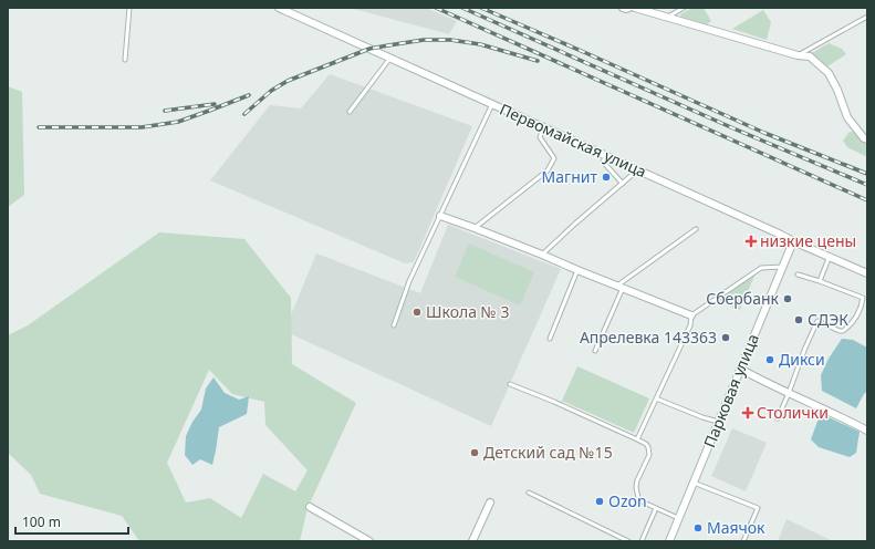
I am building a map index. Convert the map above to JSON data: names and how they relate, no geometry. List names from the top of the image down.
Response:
{
  "streets": {
    "street": ["Первомайская улица", "Парковая улица"]
  },
  "crossings": [
    ["Первомайская улица", "Парковая улица"]
  ],
  "places": {
    "other": [
      "Магнит",
      "Сбербанк",
      "Школа № 3",
      "СДЭК",
      "Апрелевка 143363",
      "Дикси",
      "Детский сад №15",
      "Ozon",
      "Маячок"
    ],
    "health": ["низкие цены", "Столички"]
  },
  "scale_bar": "100 m"
}
